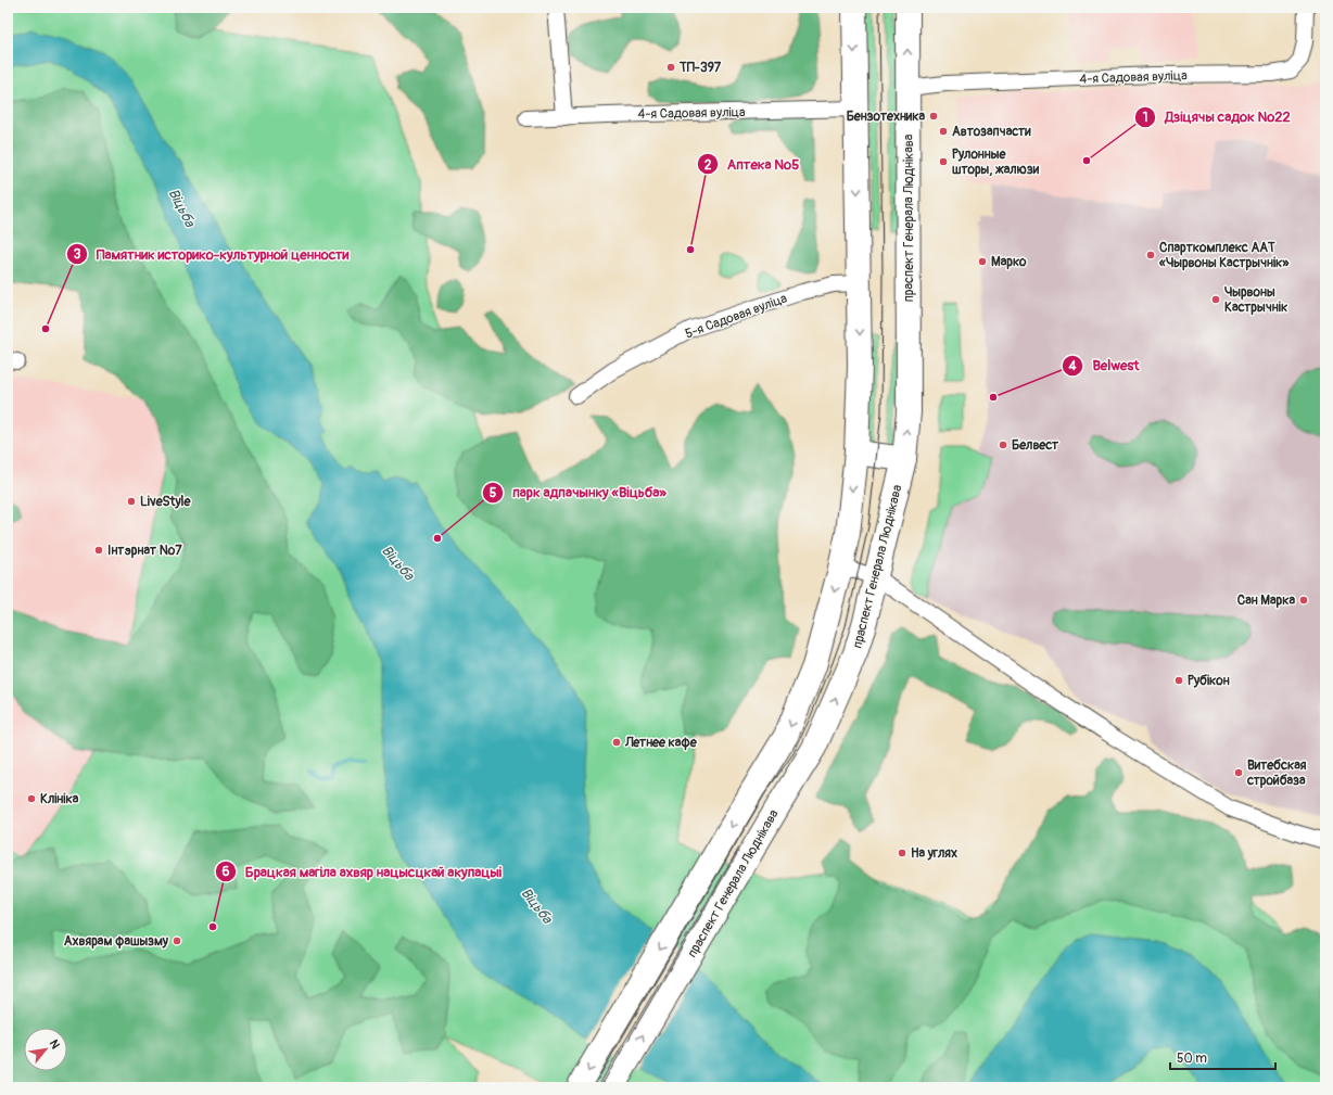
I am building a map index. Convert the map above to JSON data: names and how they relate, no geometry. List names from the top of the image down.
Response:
{
  "streets": {
    "main road": ["праспект Генерала Люднікава"],
    "street": ["4-я Садовая вуліца", "5-я Садовая вуліца"]
  },
  "crossings": [
    ["4-я Садовая вуліца", "праспект Генерала Люднікава"]
  ],
  "water": ["Віцьба"],
  "places": [
    "ТП-397",
    "Бензотехника",
    "Автозапчасти",
    "Дзіцячы садок №22",
    "Рулонные шторы, жалюзи",
    "Аптека №5",
    "Спарткомплекс ААТ «Чырвоны Кастрычнік»",
    "Марко",
    "Чырвоны Кастрычнік",
    "Памятник историко-культурной ценности",
    "Belwest",
    "Белвест",
    "LiveStyle",
    "парк адпачынку «Віцьба»",
    "Інтэрнат №7",
    "Сан Марка",
    "Рубікон",
    "Летнее кафе",
    "Витебская стройбаза",
    "Клініка",
    "На углях",
    "Брацкая магіла ахвяр нацысцкай акупацыі",
    "Ахвярам фашызму"
  ],
  "scale_bar": "50 m",
  "north": "top right"
}
